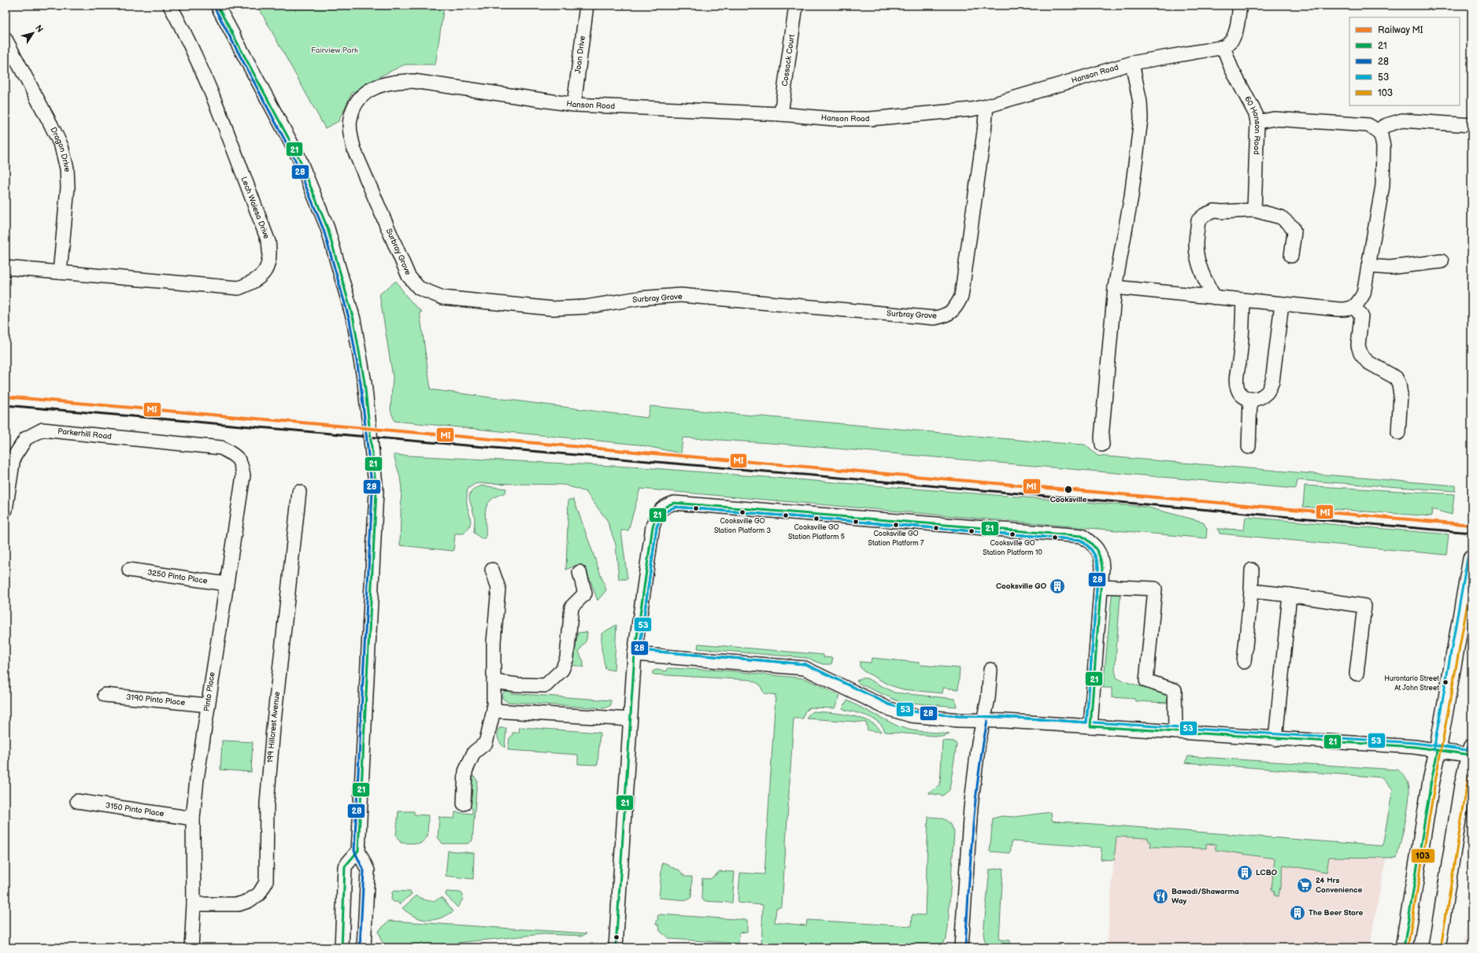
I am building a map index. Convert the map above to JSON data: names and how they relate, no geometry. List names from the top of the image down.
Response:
{
  "streets": {
    "street": [
      "Joan Drive",
      "Cossack Court",
      "Hanson Road",
      "60 Hanson Road",
      "Dragon Drive",
      "Lech Walesa Drive",
      "Surbray Grove",
      "Parkerhill Road",
      "3250 Pinto Place",
      "Pinto Place",
      "3190 Pinto Place",
      "199 Hillcrest Avenue",
      "3150 Pinto Place"
    ]
  },
  "crossings": [
    ["Joan Drive", "Hanson Road"],
    ["Cossack Court", "Hanson Road"],
    ["Hanson Road", "60 Hanson Road"],
    ["Hanson Road", "Surbray Grove"],
    ["Dragon Drive", "Lech Walesa Drive"],
    ["Parkerhill Road", "Pinto Place"],
    ["3250 Pinto Place", "Pinto Place"],
    ["Pinto Place", "3190 Pinto Place"],
    ["Pinto Place", "199 Hillcrest Avenue"],
    ["Pinto Place", "3150 Pinto Place"]
  ],
  "parks": ["Fairview Park"],
  "places": {
    "other": [
      "Cooksville",
      "Cooksville GO Station Platform 3",
      "Cooksville GO Station Platform 5",
      "Cooksville GO Station Platform 7",
      "Cooksville GO Station Platform 10",
      "Hurontario Street At John Street"
    ],
    "building": ["Cooksville GO", "LCBO", "The Beer Store"],
    "supermarket": ["24 Hrs Convenience"],
    "restaurant": ["Bawadi/Shawarma Way"]
  },
  "lines": [
    "transit line 21",
    "transit line 28",
    "rail line MI",
    "transit line 53",
    "transit line 103"
  ],
  "legend": [
    "Railway MI",
    "21",
    "28",
    "53",
    "103"
  ],
  "north": "top right"
}
